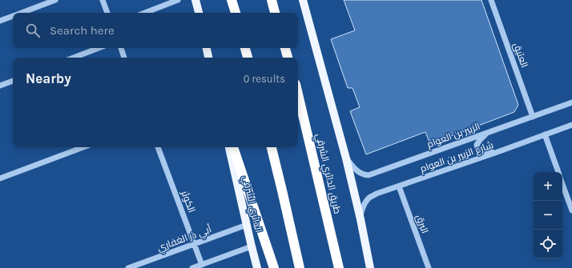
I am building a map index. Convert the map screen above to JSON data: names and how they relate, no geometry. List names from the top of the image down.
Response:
{
  "streets": {
    "highway": ["طريق الدائري الشرقي"],
    "main road": ["الدائري الشرقي"],
    "street": [
      "العتيق",
      "الزبير بن العوام",
      "شارع الزبير بن العوام",
      "الكوثر",
      "البرق",
      "أبي ذر الغفاري"
    ]
  },
  "crossings": [
    ["العتيق", "الزبير بن العوام"],
    ["شارع الزبير بن العوام", "البرق"],
    ["الكوثر", "أبي ذر الغفاري"],
    ["الدائري الشرقي", "أبي ذر الغفاري"]
  ],
  "page": {
    "search": "Search here",
    "heading": ["Nearby", "0 results"],
    "map_buttons": ["+", "−"]
  }
}
